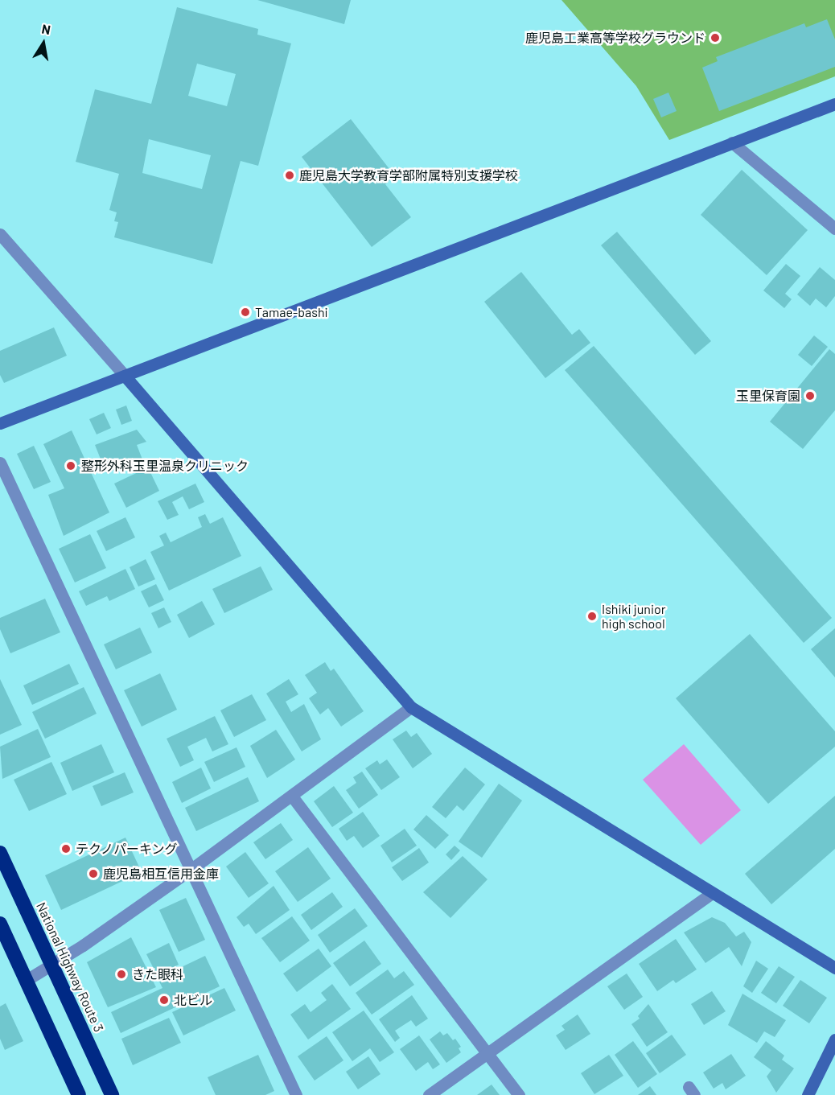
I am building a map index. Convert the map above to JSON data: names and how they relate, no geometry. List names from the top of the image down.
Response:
{
  "streets": {
    "highway": ["National Highway Route 3"]
  },
  "places": [
    "鹿児島工業高等学校グラウンド",
    "鹿児島大学教育学部附属特別支援学校",
    "Tamae-bashi",
    "玉里保育園",
    "整形外科玉里温泉クリニック",
    "Ishiki junior high school",
    "テクノパーキング",
    "鹿児島相互信用金庫",
    "きた眼科",
    "北ビル"
  ],
  "north": "top"
}
